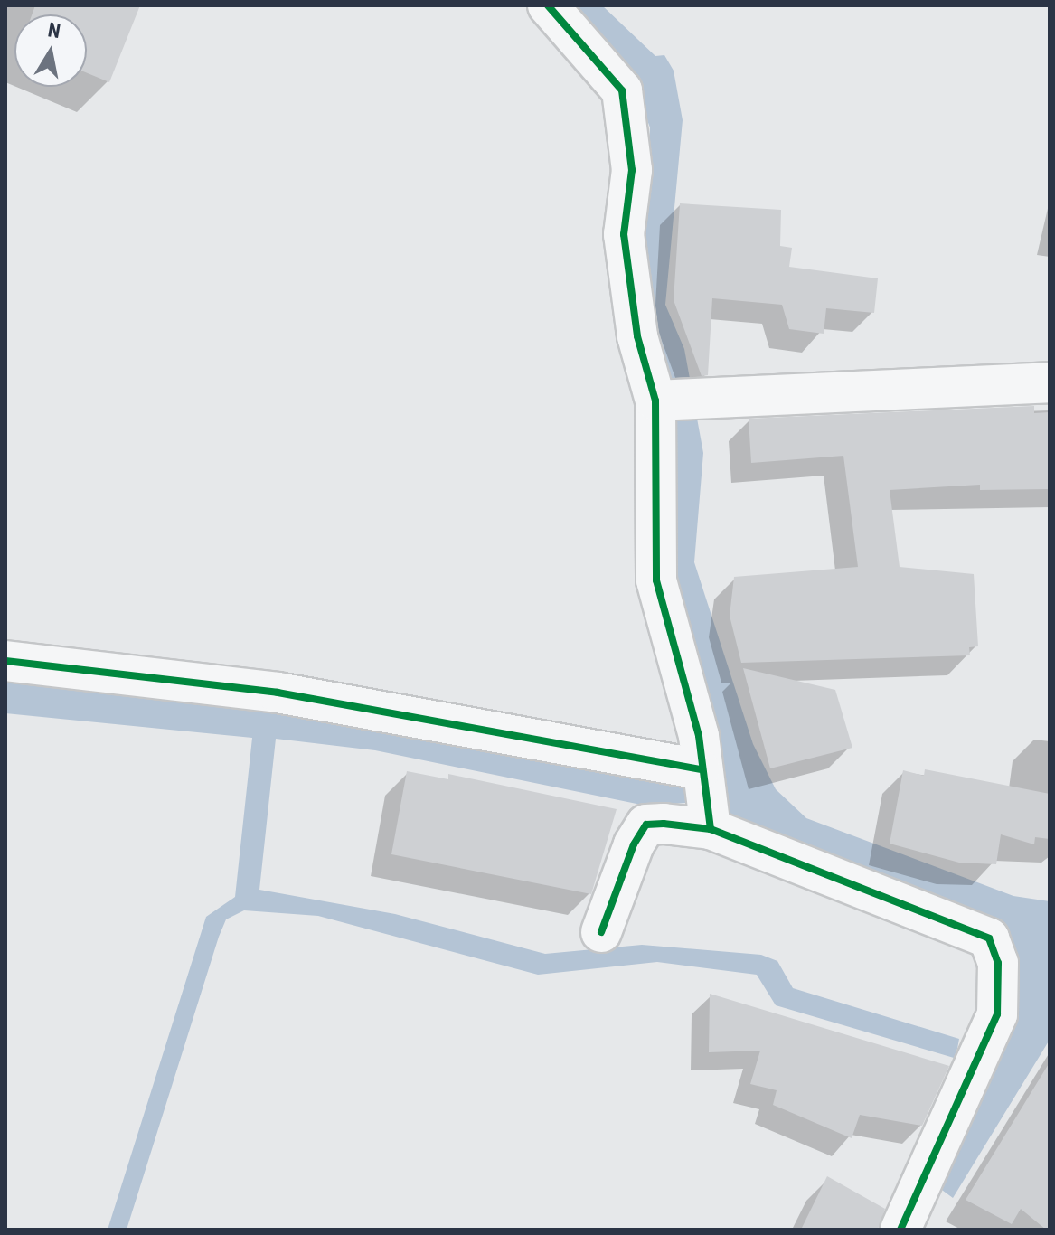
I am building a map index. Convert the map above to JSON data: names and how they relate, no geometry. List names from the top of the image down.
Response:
{
  "north": "top"
}
